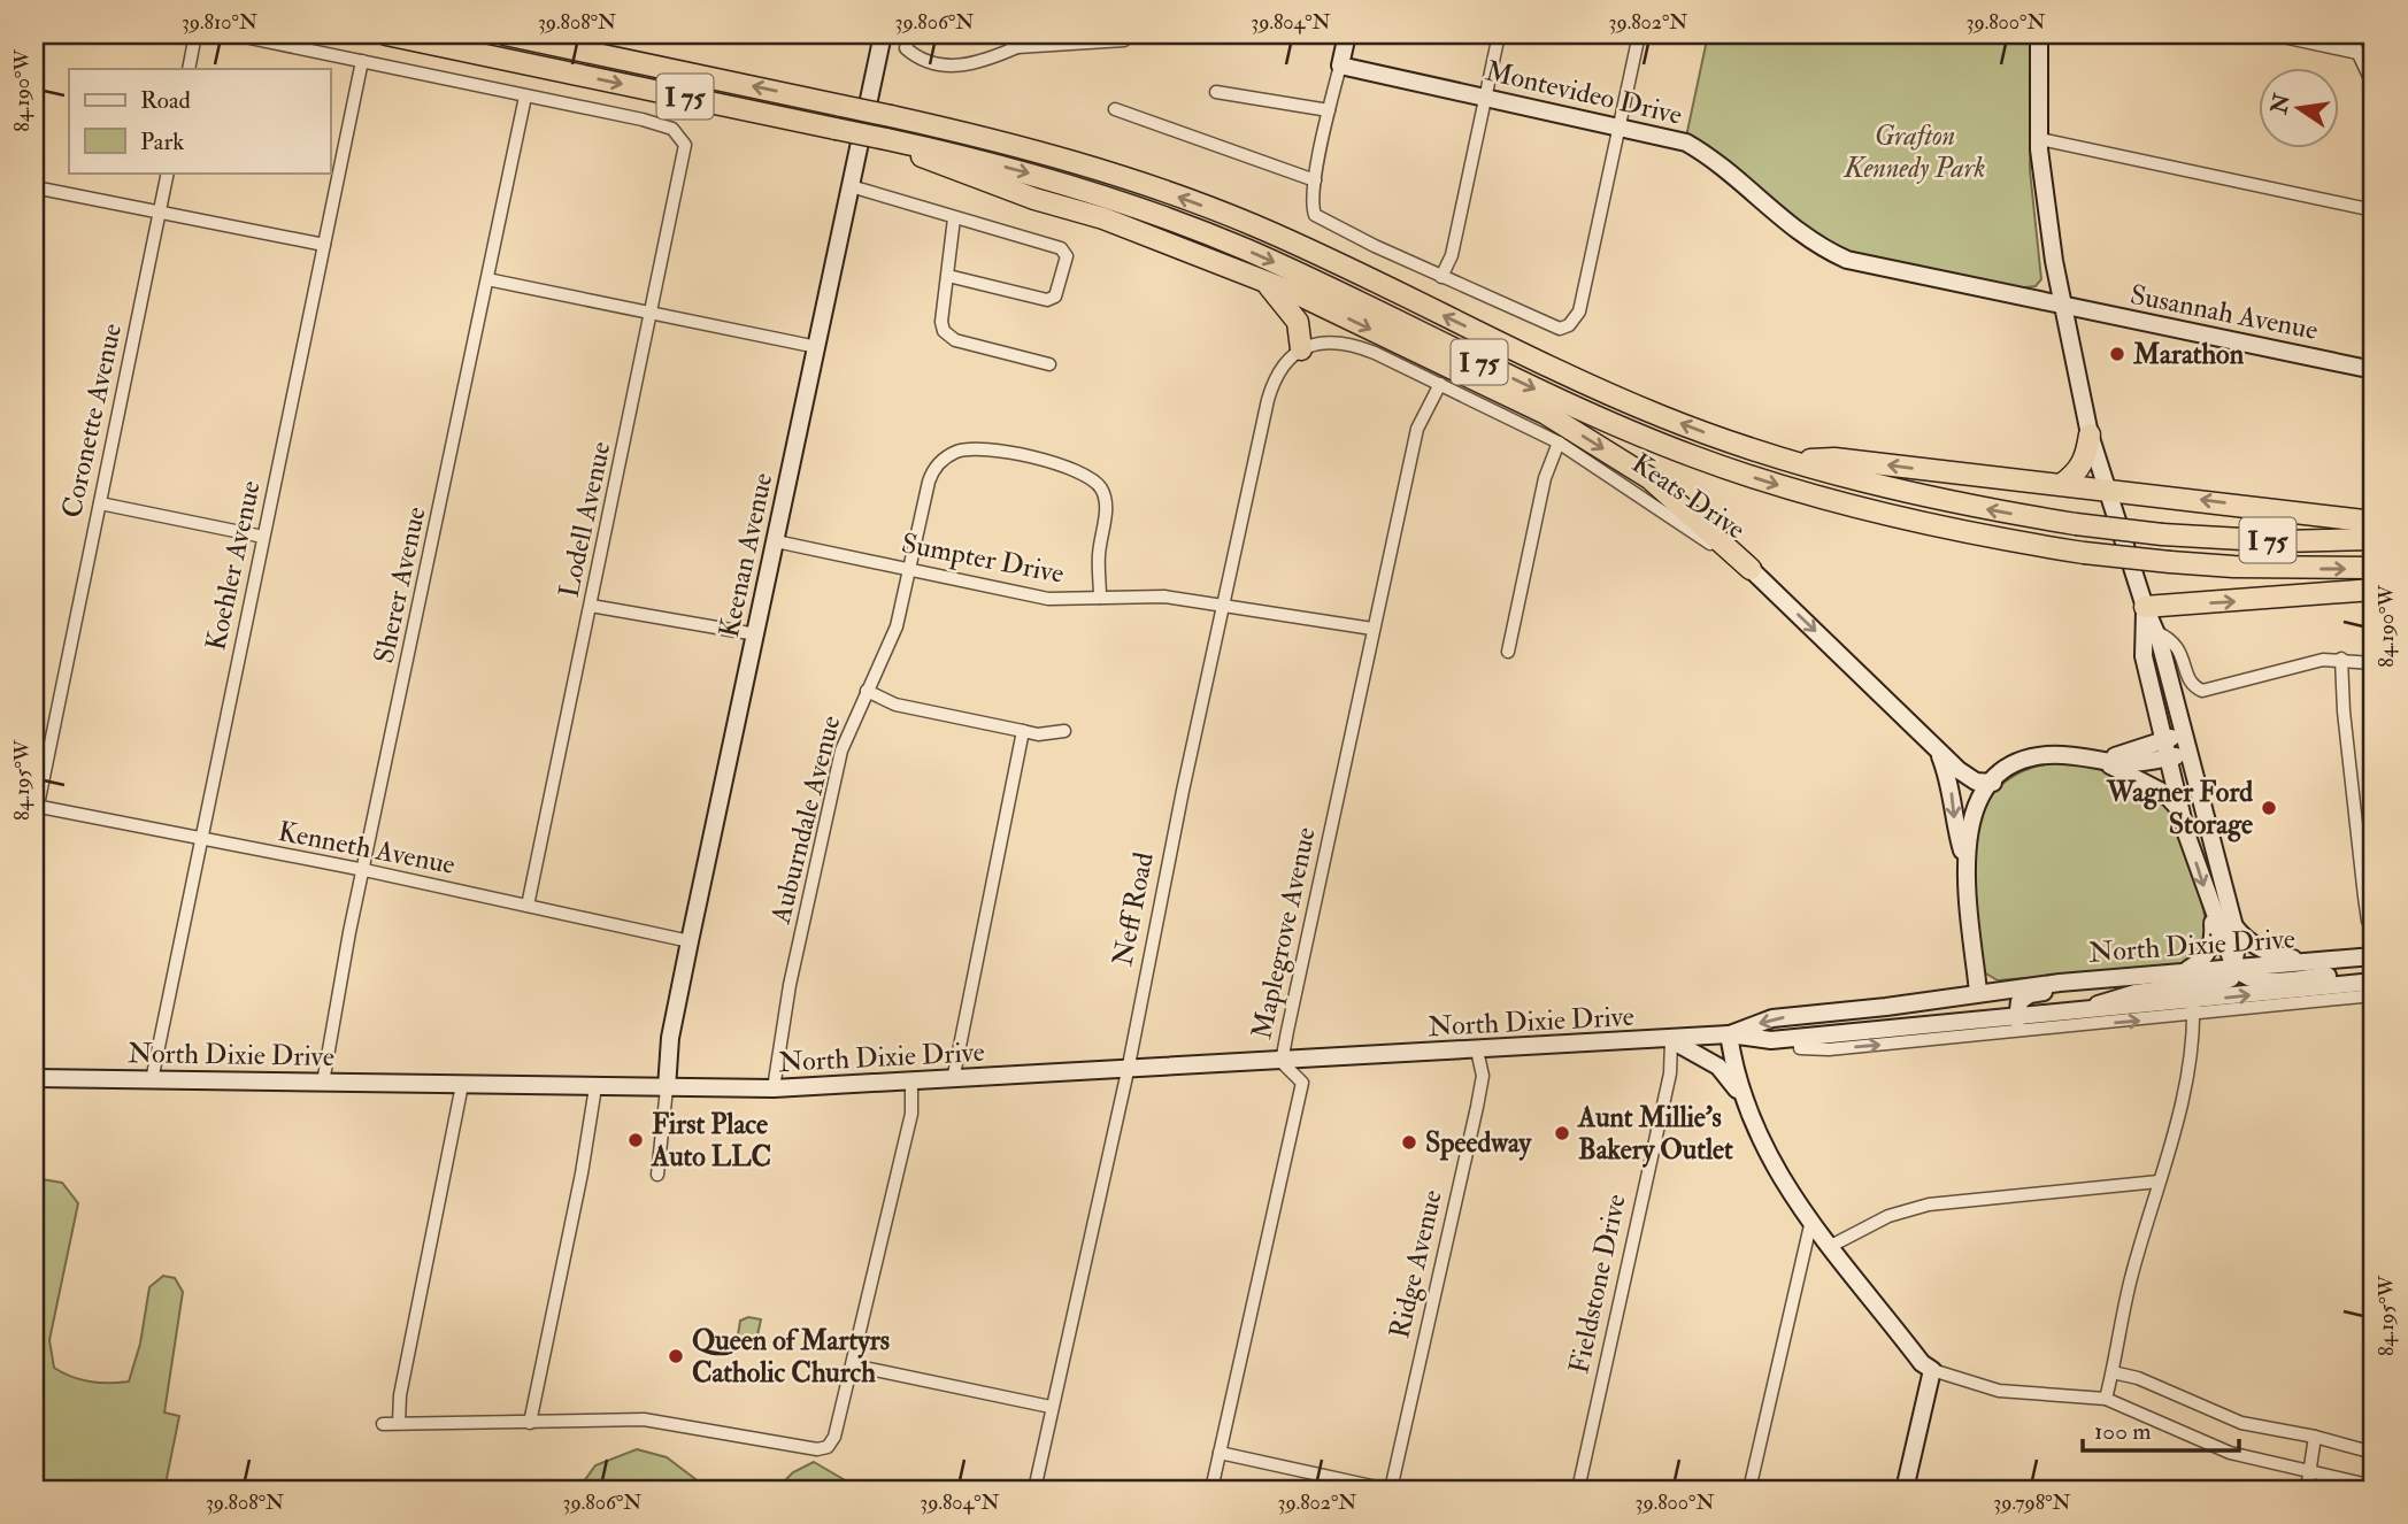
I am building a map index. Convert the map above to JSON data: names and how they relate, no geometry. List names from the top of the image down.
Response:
{
  "streets": {
    "highway": ["I 75"],
    "main road": [
      "Montevideo Drive",
      "Susannah Avenue",
      "Keats Drive",
      "Keenan Avenue",
      "North Dixie Drive"
    ],
    "street": [
      "Coronette Avenue",
      "Lodell Avenue",
      "Sumpter Drive",
      "Koehler Avenue",
      "Sherer Avenue",
      "Auburndale Avenue",
      "Kenneth Avenue",
      "Neff Road",
      "Maplegrove Avenue",
      "Ridge Avenue",
      "Fieldstone Drive"
    ]
  },
  "crossings": [
    ["Montevideo Drive", "Susannah Avenue"],
    ["Coronette Avenue", "Kenneth Avenue"],
    ["Keats Drive", "Neff Road"],
    ["Keats Drive", "Maplegrove Avenue"],
    ["Keats Drive", "North Dixie Drive"],
    ["Lodell Avenue", "Sherer Avenue"],
    ["Lodell Avenue", "Kenneth Avenue"],
    ["Keenan Avenue", "Sumpter Drive"],
    ["Keenan Avenue", "Kenneth Avenue"],
    ["Keenan Avenue", "North Dixie Drive"],
    ["Sumpter Drive", "Auburndale Avenue"],
    ["Sumpter Drive", "Neff Road"],
    ["Sumpter Drive", "Maplegrove Avenue"],
    ["Koehler Avenue", "Kenneth Avenue"],
    ["Koehler Avenue", "North Dixie Drive"],
    ["Sherer Avenue", "Kenneth Avenue"],
    ["Sherer Avenue", "North Dixie Drive"],
    ["Auburndale Avenue", "North Dixie Drive"],
    ["Neff Road", "North Dixie Drive"],
    ["Maplegrove Avenue", "North Dixie Drive"],
    ["North Dixie Drive", "Ridge Avenue"],
    ["North Dixie Drive", "Fieldstone Drive"]
  ],
  "parks": ["Grafton Kennedy Park"],
  "places": [
    "Marathon",
    "Wagner Ford Storage",
    "Aunt Millie's Bakery Outlet",
    "First Place Auto LLC",
    "Speedway",
    "Queen of Martyrs Catholic Church"
  ],
  "legend": ["Road", "Park"],
  "scale_bar": "100 m",
  "north": "left",
  "coordinates": [
    "39.810°N",
    "39.808°N",
    "39.806°N",
    "39.804°N",
    "39.802°N",
    "39.800°N",
    "84.190°W",
    "84.195°W",
    "39.798°N"
  ]
}
